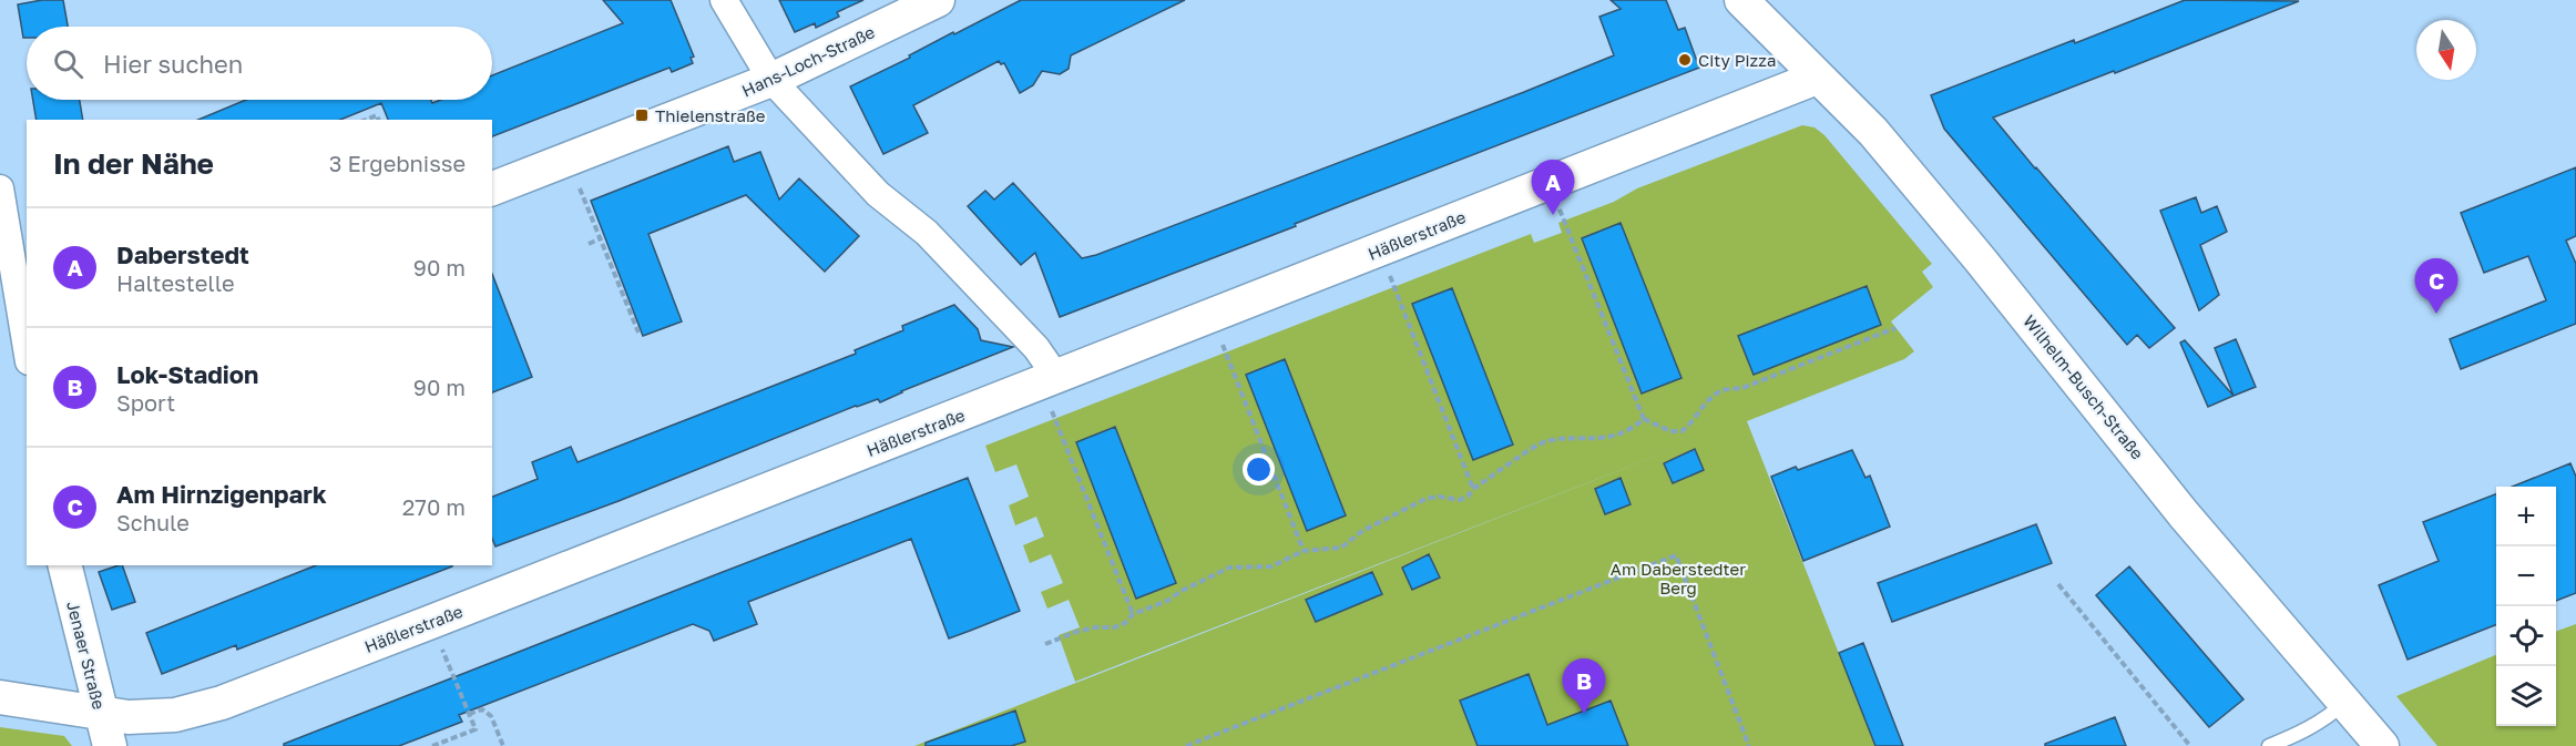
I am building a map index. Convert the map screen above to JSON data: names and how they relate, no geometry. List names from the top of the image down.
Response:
{
  "streets": {
    "street": [
      "Hans-Loch-Straße",
      "Häßlerstraße",
      "Wilhelm-Busch-Straße",
      "Jenaer Straße"
    ]
  },
  "crossings": [
    ["Häßlerstraße", "Wilhelm-Busch-Straße"],
    ["Häßlerstraße", "Jenaer Straße"]
  ],
  "parks": ["Am Daberstedter Berg"],
  "places": {
    "other": ["City Pizza"],
    "transit": ["Thielenstraße"]
  },
  "north": "bottom",
  "page": {
    "search": "Hier suchen",
    "heading": ["In der Nähe", "3 Ergebnisse"],
    "pins": ["A", "C", "B"],
    "list": [
      {
        "mark": "A",
        "name": "Daberstedt",
        "note": "Haltestelle",
        "value": "90 m"
      },
      {
        "mark": "B",
        "name": "Lok-Stadion",
        "note": "Sport",
        "value": "90 m"
      },
      {
        "mark": "C",
        "name": "Am Hirnzigenpark",
        "note": "Schule",
        "value": "270 m"
      }
    ],
    "map_buttons": ["+", "−"]
  }
}
